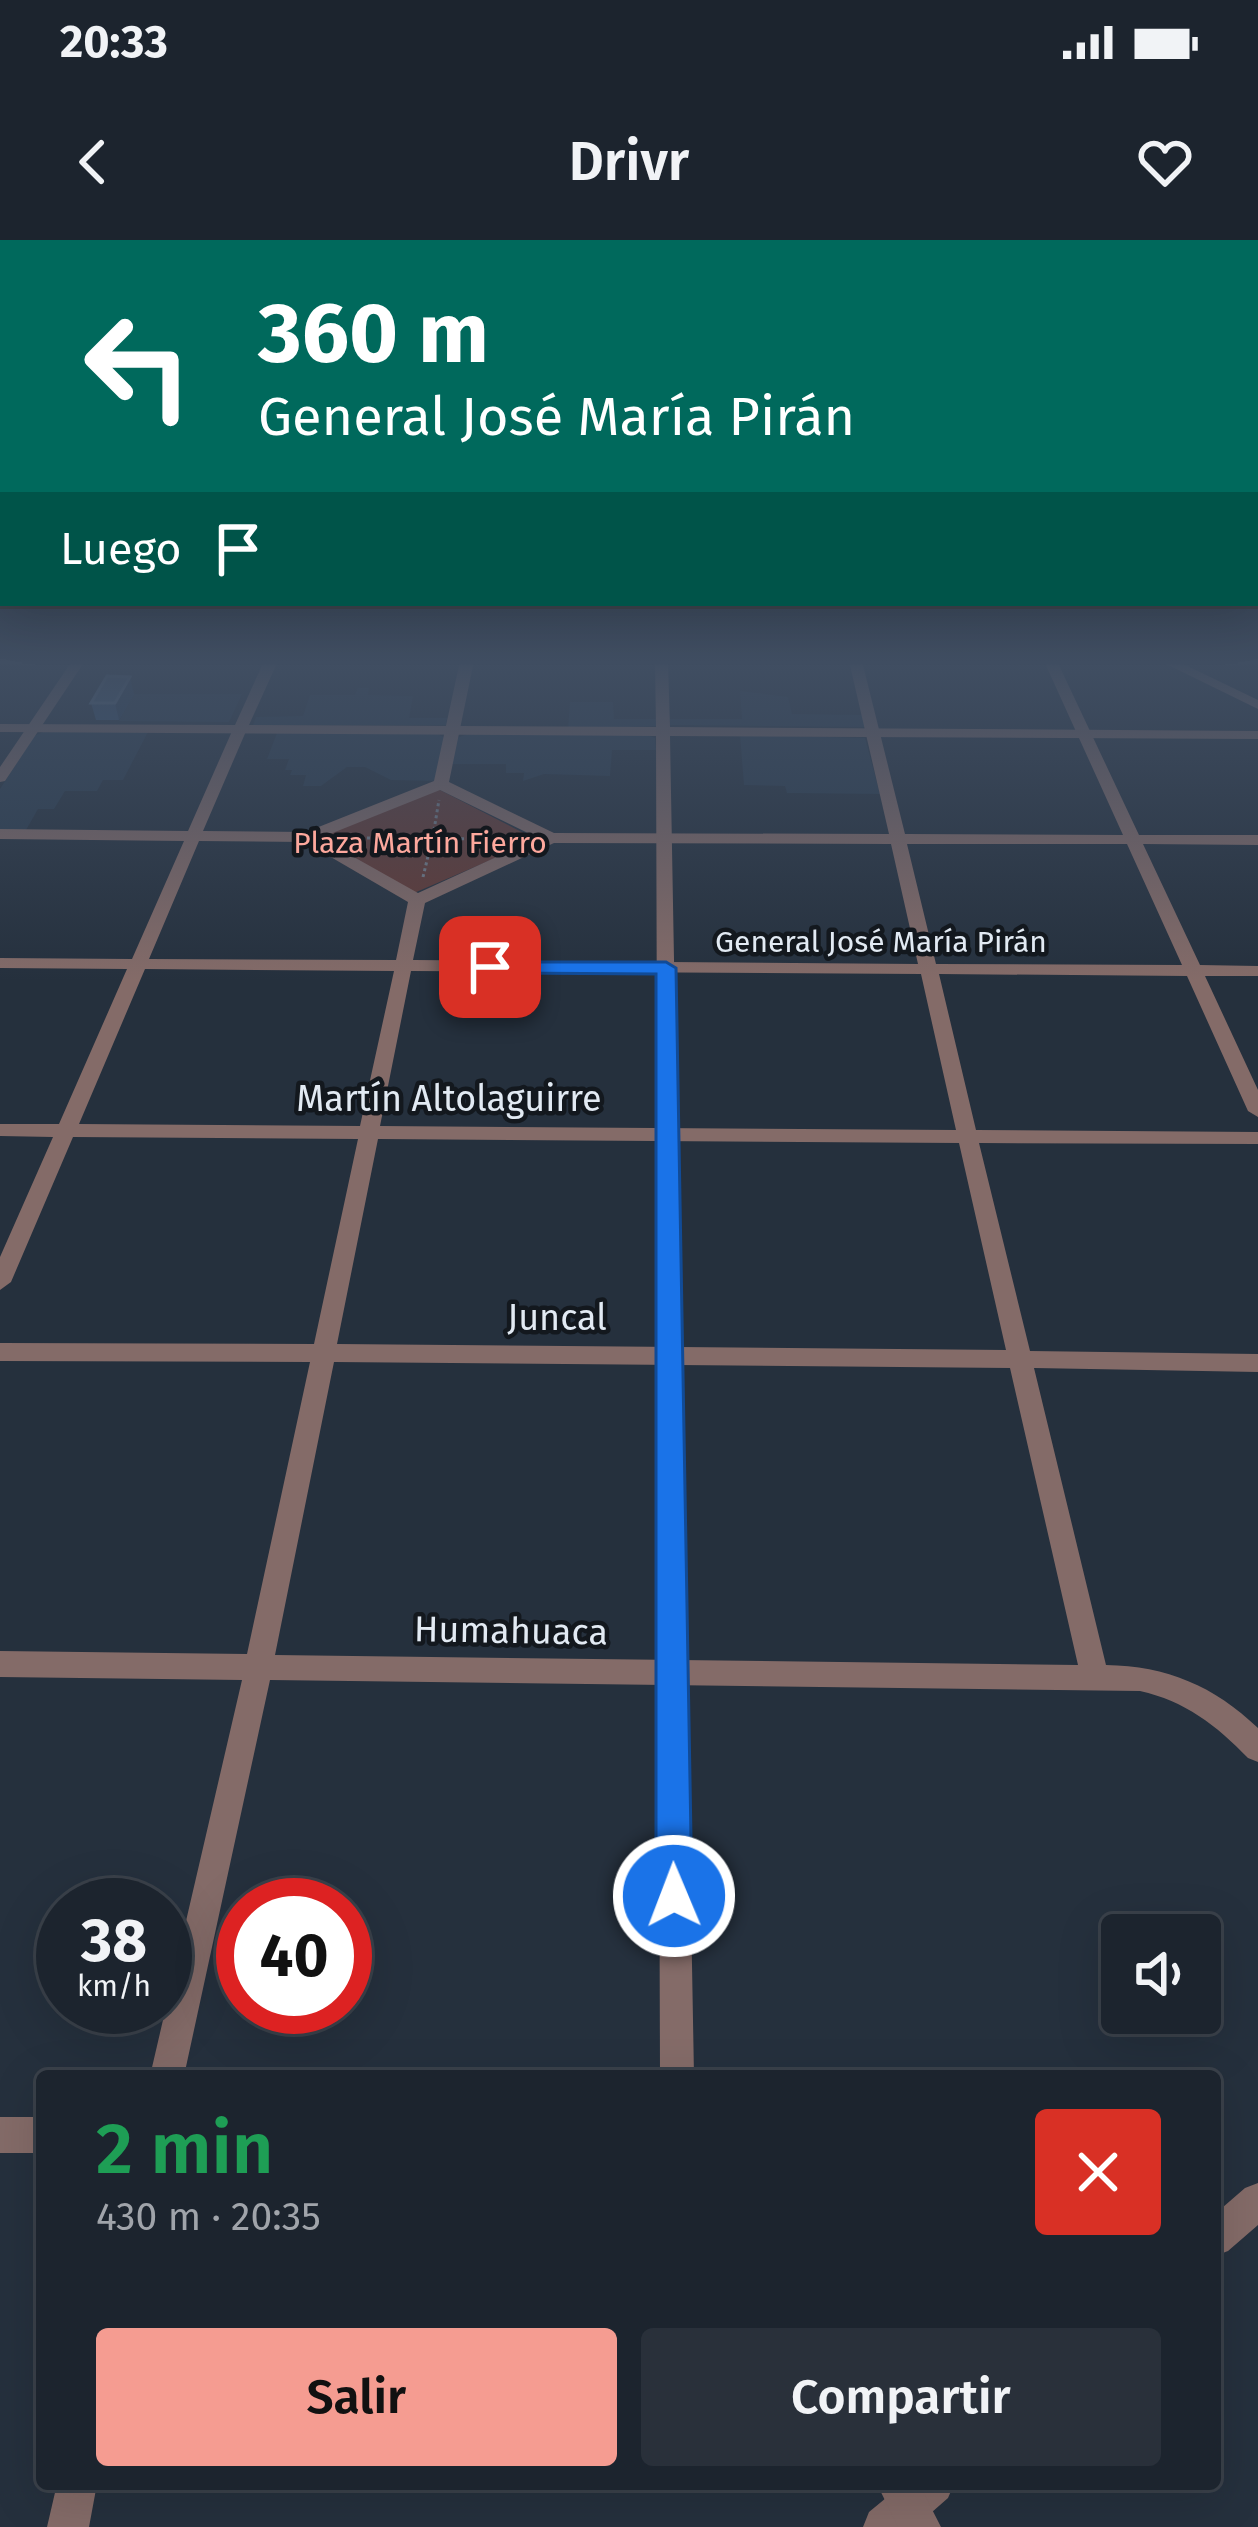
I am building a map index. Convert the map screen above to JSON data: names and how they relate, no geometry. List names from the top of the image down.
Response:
{
  "streets": {
    "street": [
      "General José María Pirán",
      "Martín Altolaguirre",
      "Juncal",
      "Humahuaca"
    ]
  },
  "parks": ["Plaza Martín Fierro"],
  "page": {
    "status": "20:33",
    "header": "Drivr",
    "turn": ["360 m", "General José María Pirán"],
    "then": "Luego",
    "speed": "38 km/h",
    "limit": "40",
    "heading": ["2 min", "430 m · 20:35"],
    "buttons": ["Salir", "Compartir"]
  }
}
